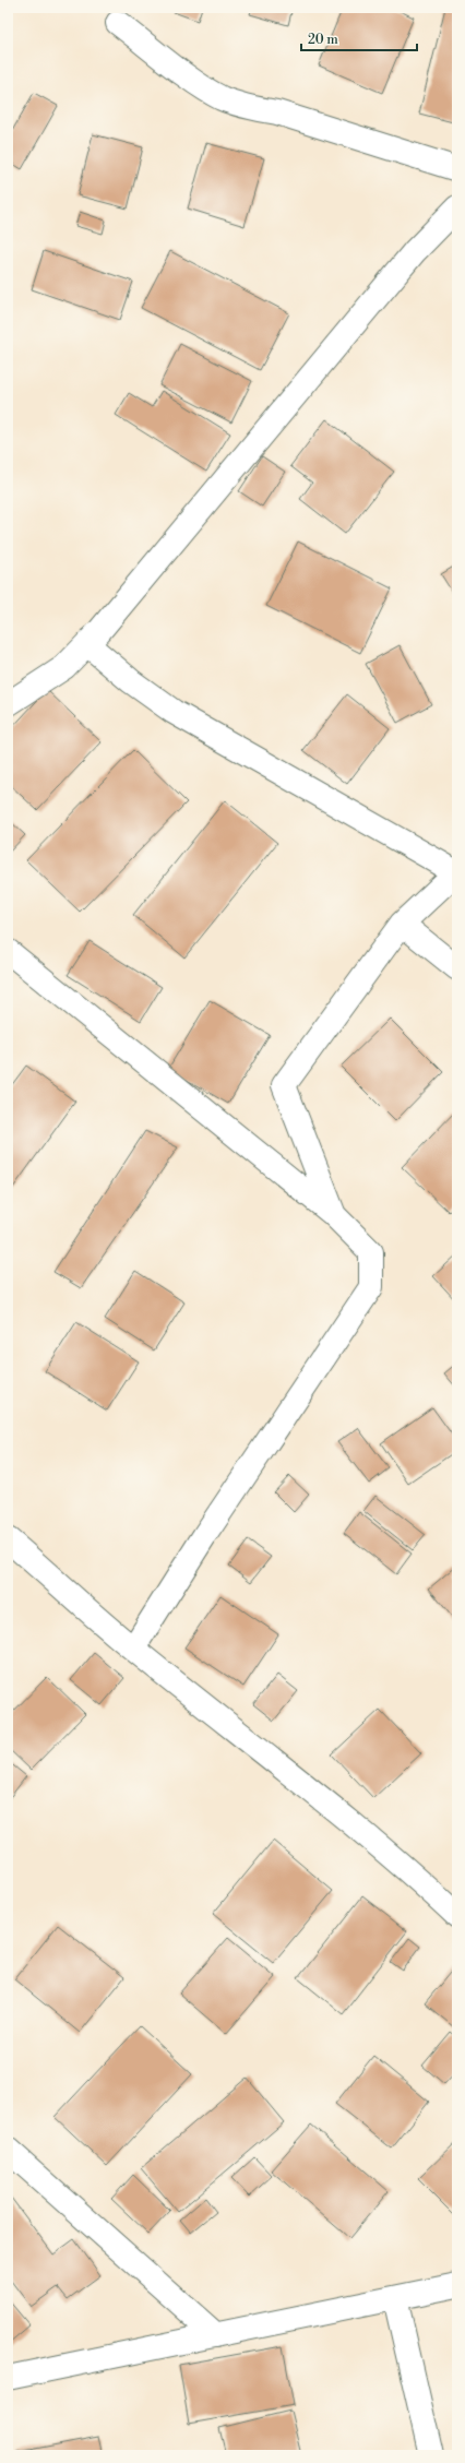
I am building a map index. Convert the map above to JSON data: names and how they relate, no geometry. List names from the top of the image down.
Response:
{
  "scale_bar": "20 m"
}
